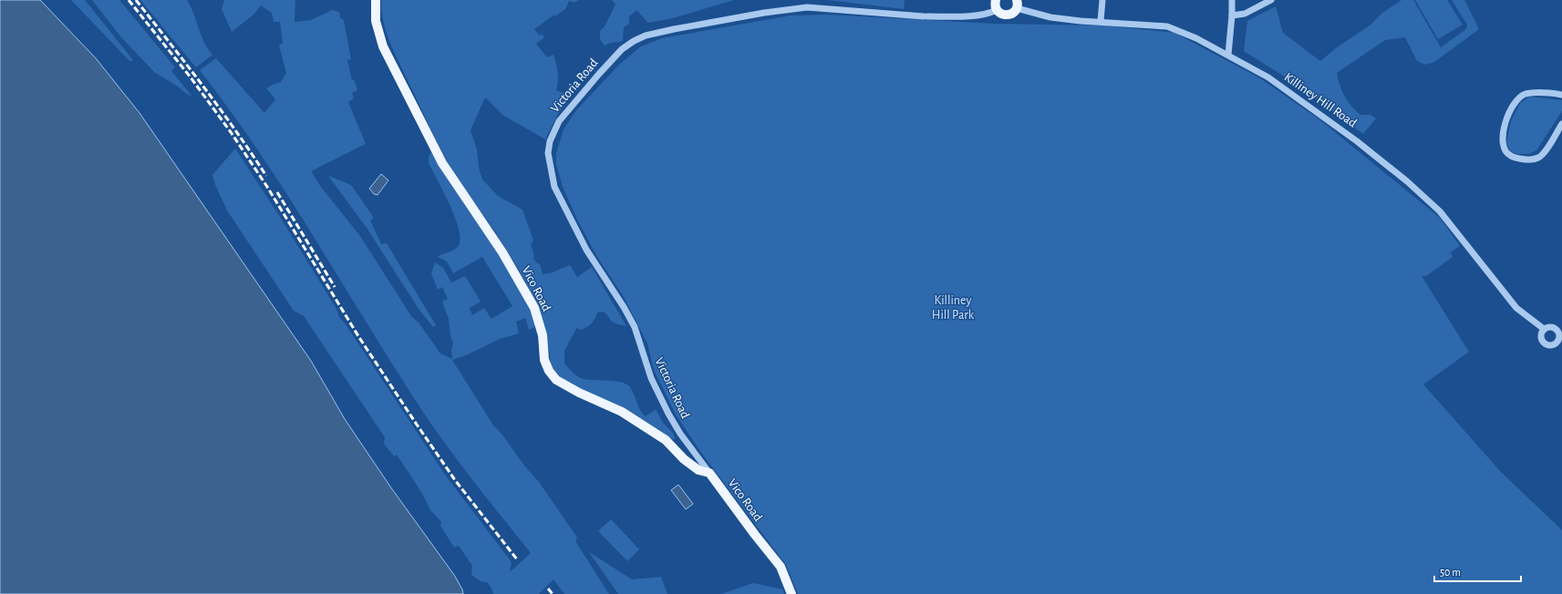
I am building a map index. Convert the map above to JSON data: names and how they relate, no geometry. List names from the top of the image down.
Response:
{
  "streets": {
    "main road": ["Vico Road"],
    "street": ["Victoria Road", "Killiney Hill Road"]
  },
  "crossings": [
    ["Victoria Road", "Vico Road"]
  ],
  "parks": ["Killiney Hill Park"],
  "scale_bar": "50 m"
}
